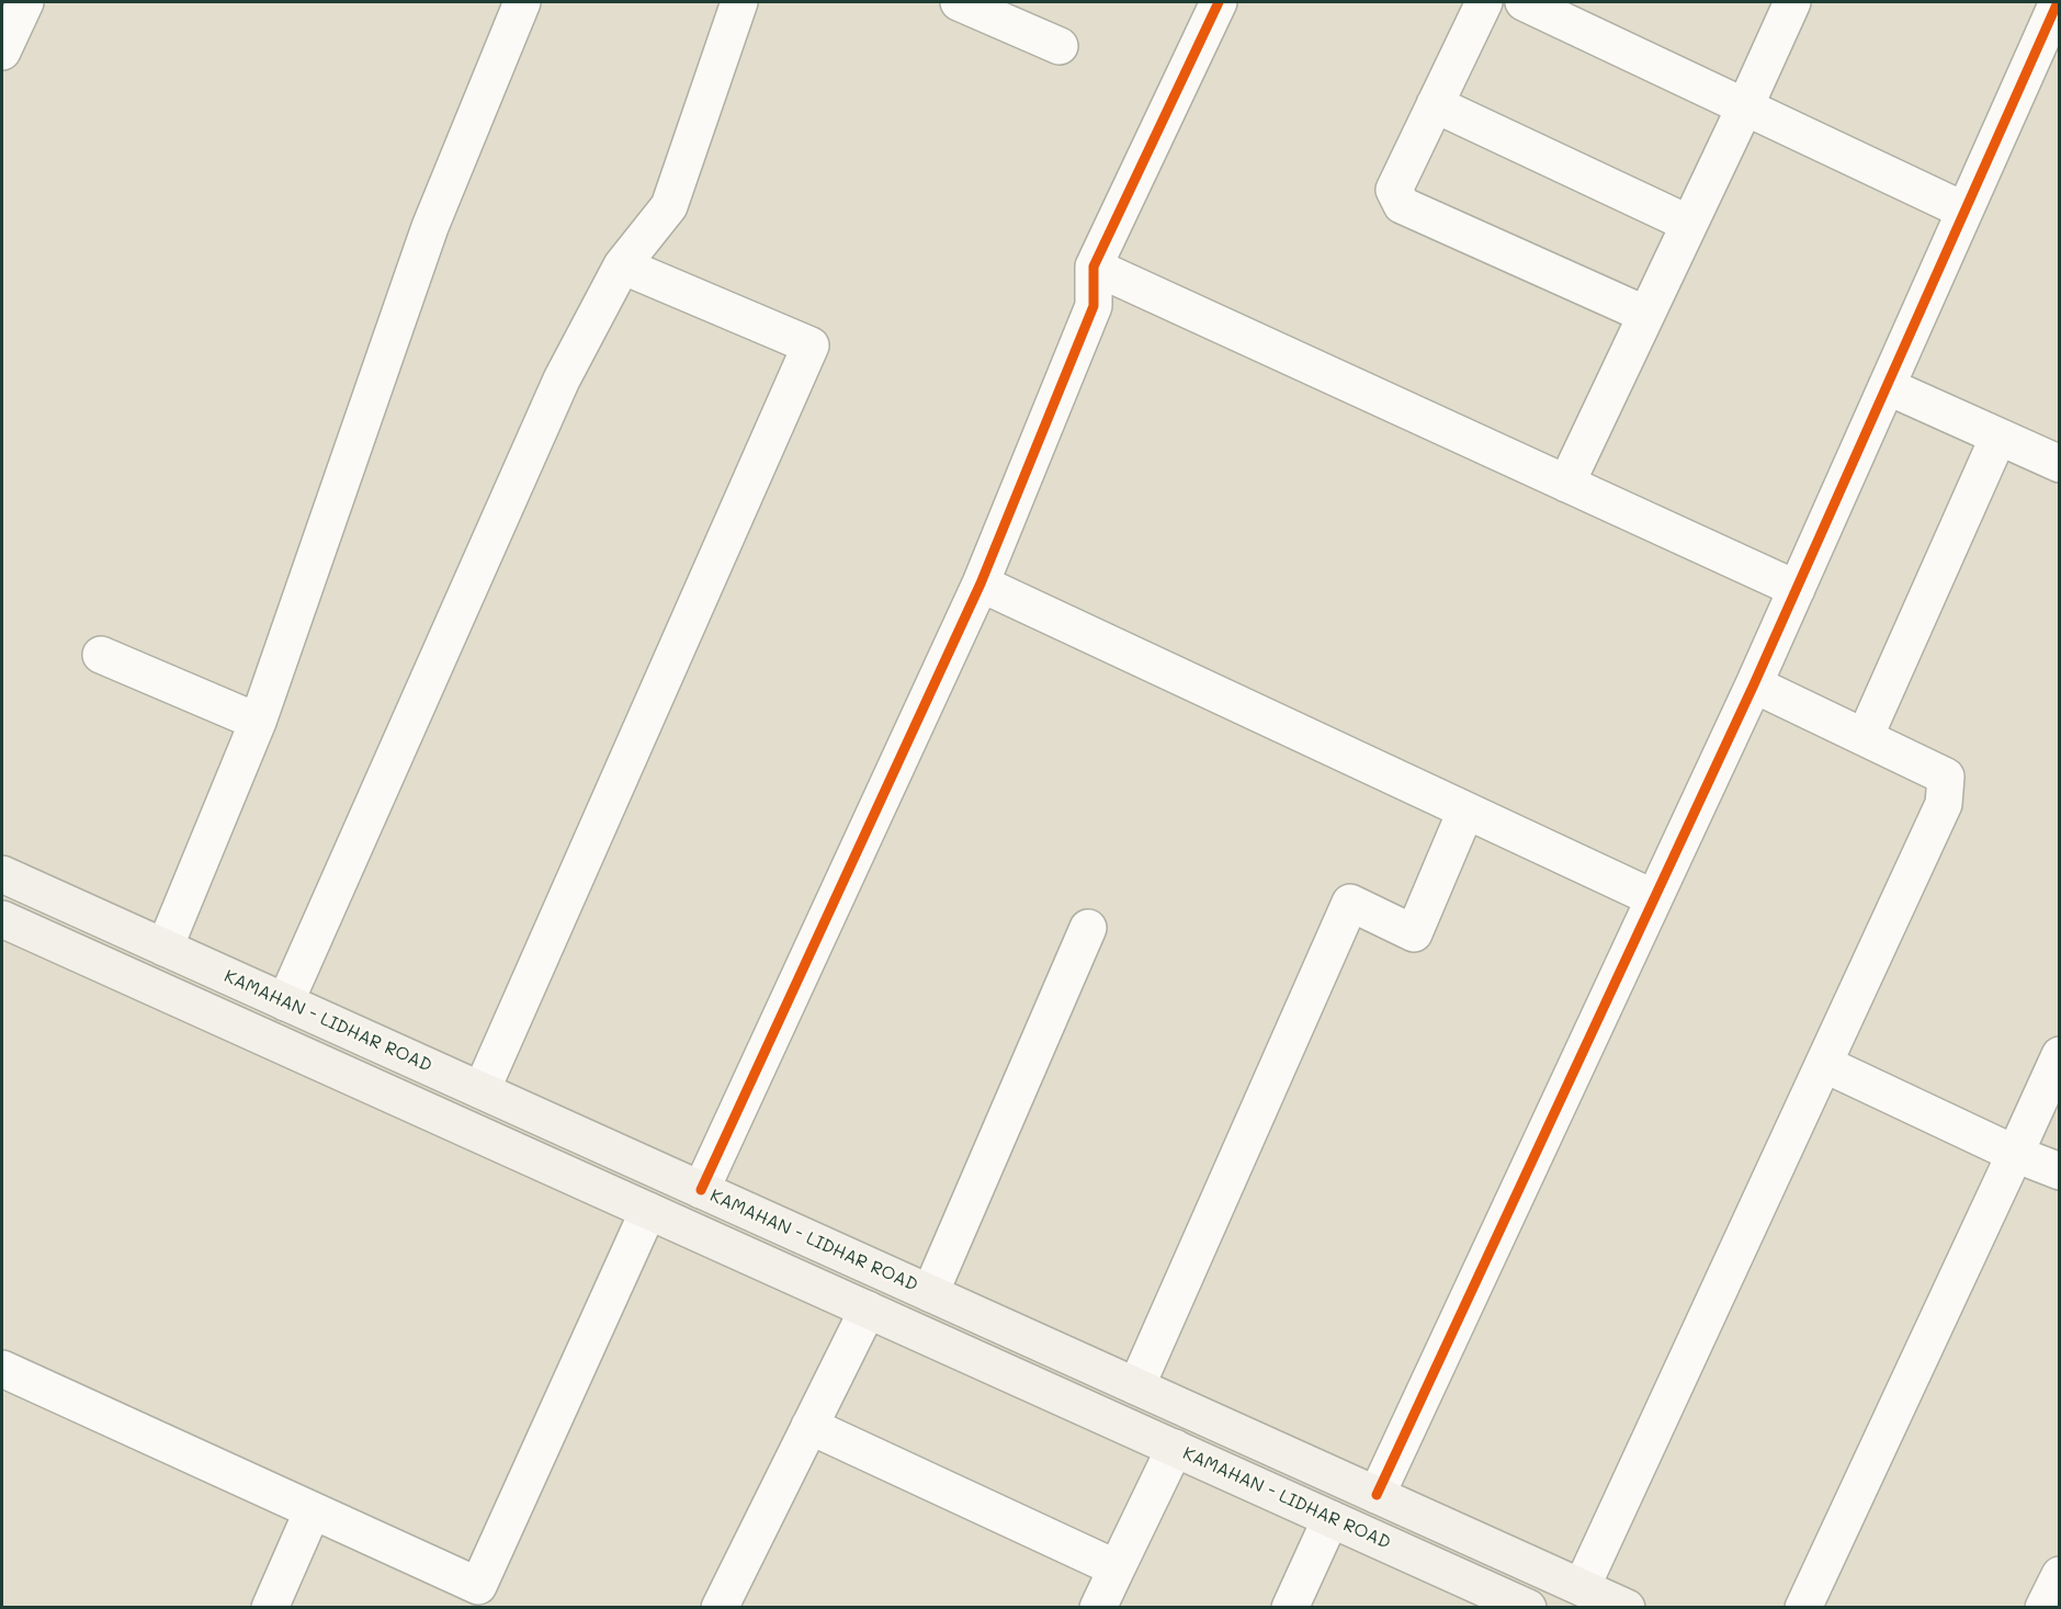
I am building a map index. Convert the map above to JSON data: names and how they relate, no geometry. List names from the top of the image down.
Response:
{
  "streets": {
    "main road": ["KAMAHAN - LIDHAR ROAD"]
  }
}
